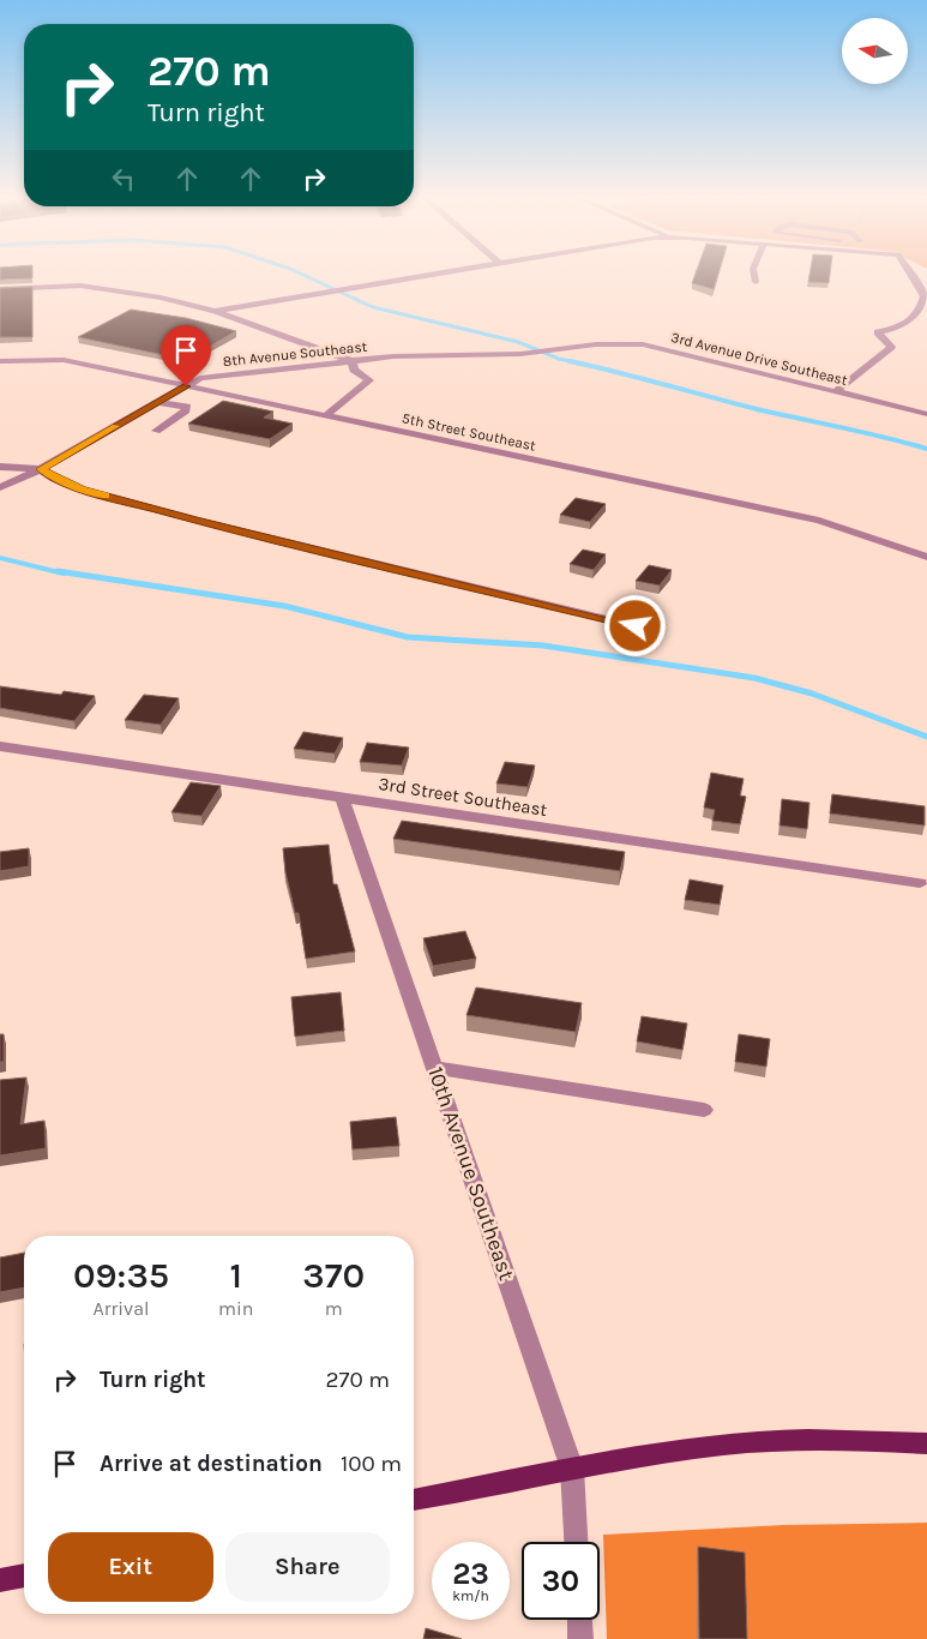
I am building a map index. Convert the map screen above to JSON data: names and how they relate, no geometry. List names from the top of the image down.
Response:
{
  "streets": {
    "street": [
      "8th Avenue Southeast",
      "3rd Avenue Drive Southeast",
      "5th Street Southeast",
      "3rd Street Southeast",
      "10th Avenue Southeast"
    ]
  },
  "crossings": [
    ["8th Avenue Southeast", "3rd Avenue Drive Southeast"],
    ["8th Avenue Southeast", "5th Street Southeast"],
    ["3rd Street Southeast", "10th Avenue Southeast"]
  ],
  "north": "left",
  "page": {
    "turn": ["270 m", "Turn right"],
    "eta": [
      "09:35",
      "Arrival",
      "1",
      "min",
      "370",
      "m"
    ],
    "list": [
      {
        "name": "Turn right",
        "value": "270 m"
      },
      {
        "name": "Arrive at destination",
        "value": "100 m"
      }
    ],
    "buttons": ["Exit", "Share"],
    "speed": "23 km/h",
    "limit": "30"
  }
}
